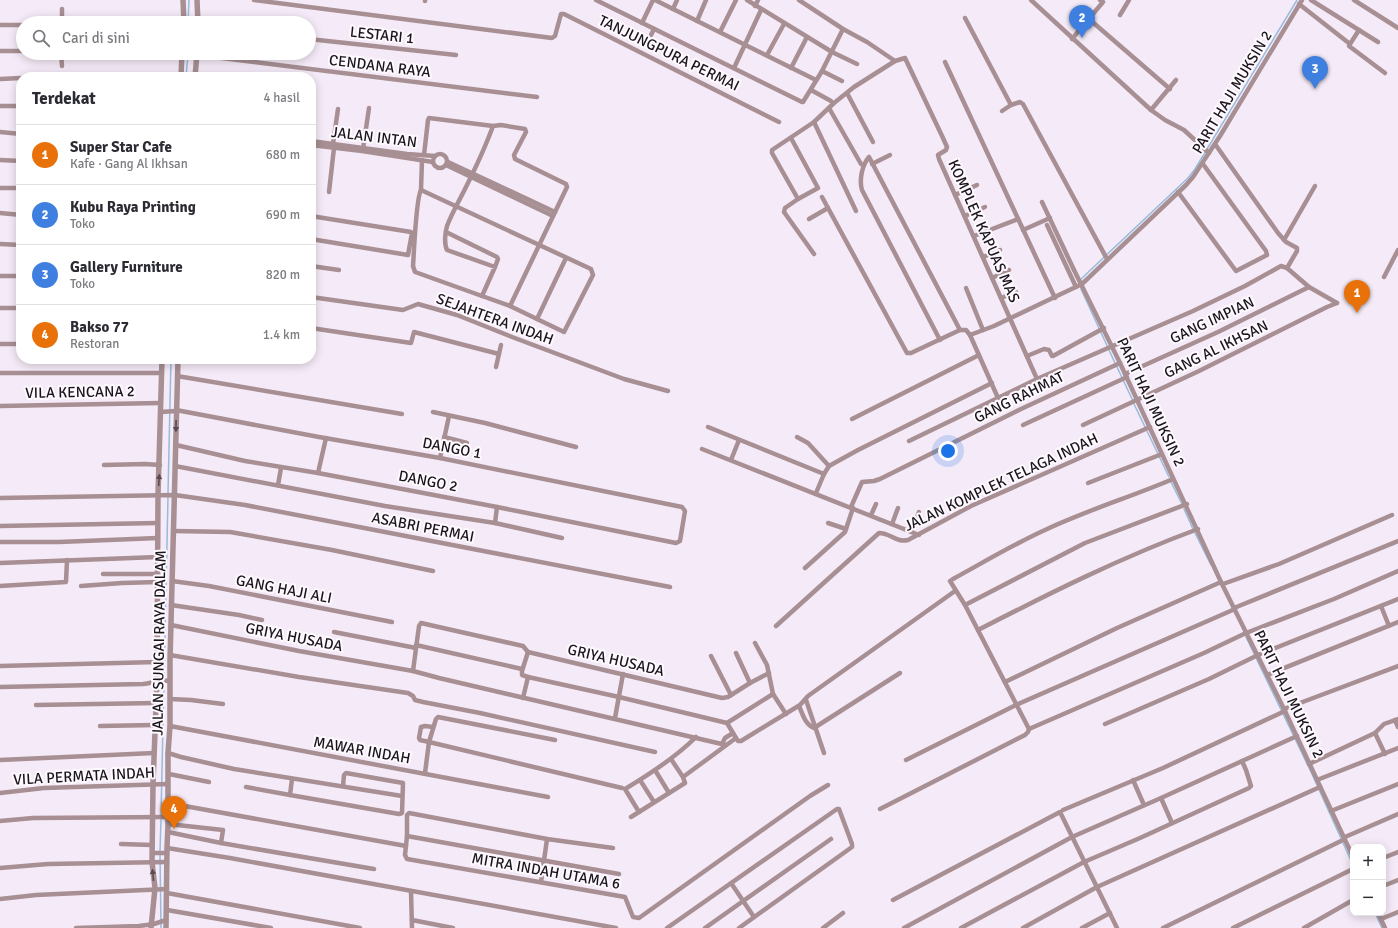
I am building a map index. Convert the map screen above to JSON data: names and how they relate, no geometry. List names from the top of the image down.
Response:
{
  "streets": {
    "street": [
      "LESTARI 1",
      "TANJUNGPURA PERMAI",
      "CENDANA RAYA",
      "PARIT HAJI MUKSIN 2",
      "JALAN INTAN",
      "KOMPLEK KAPUAS MAS",
      "SEJAHTERA INDAH",
      "GANG IMPIAN",
      "GANG AL IKHSAN",
      "VILA KENCANA 2",
      "GANG RAHMAT",
      "DANGO 1",
      "DANGO 2",
      "JALAN KOMPLEK TELAGA INDAH",
      "ASABRI PERMAI",
      "GANG HAJI ALI",
      "GRIYA HUSADA",
      "JALAN SUNGAI RAYA DALAM",
      "MAWAR INDAH",
      "VILA PERMATA INDAH",
      "MITRA INDAH UTAMA 6"
    ]
  },
  "crossings": [
    ["PARIT HAJI MUKSIN 2", "GANG IMPIAN"],
    ["PARIT HAJI MUKSIN 2", "GANG AL IKHSAN"],
    ["PARIT HAJI MUKSIN 2", "GANG RAHMAT"],
    ["PARIT HAJI MUKSIN 2", "JALAN KOMPLEK TELAGA INDAH"],
    ["GANG IMPIAN", "GANG AL IKHSAN"],
    ["DANGO 1", "DANGO 2"],
    ["DANGO 1", "JALAN SUNGAI RAYA DALAM"],
    ["DANGO 2", "JALAN SUNGAI RAYA DALAM"],
    ["ASABRI PERMAI", "JALAN SUNGAI RAYA DALAM"],
    ["GANG HAJI ALI", "JALAN SUNGAI RAYA DALAM"],
    ["GRIYA HUSADA", "JALAN SUNGAI RAYA DALAM"],
    ["JALAN SUNGAI RAYA DALAM", "MAWAR INDAH"],
    ["JALAN SUNGAI RAYA DALAM", "VILA PERMATA INDAH"]
  ],
  "page": {
    "pins": [
      "2",
      "3",
      "1",
      "4"
    ],
    "search": "Cari di sini",
    "heading": ["Terdekat", "4 hasil"],
    "list": [
      {
        "mark": "1",
        "name": "Super Star Cafe",
        "note": "Kafe · Gang Al Ikhsan",
        "value": "680 m"
      },
      {
        "mark": "2",
        "name": "Kubu Raya Printing",
        "note": "Toko",
        "value": "690 m"
      },
      {
        "mark": "3",
        "name": "Gallery Furniture",
        "note": "Toko",
        "value": "820 m"
      },
      {
        "mark": "4",
        "name": "Bakso 77",
        "note": "Restoran",
        "value": "1.4 km"
      }
    ],
    "map_buttons": ["+", "−"]
  }
}
